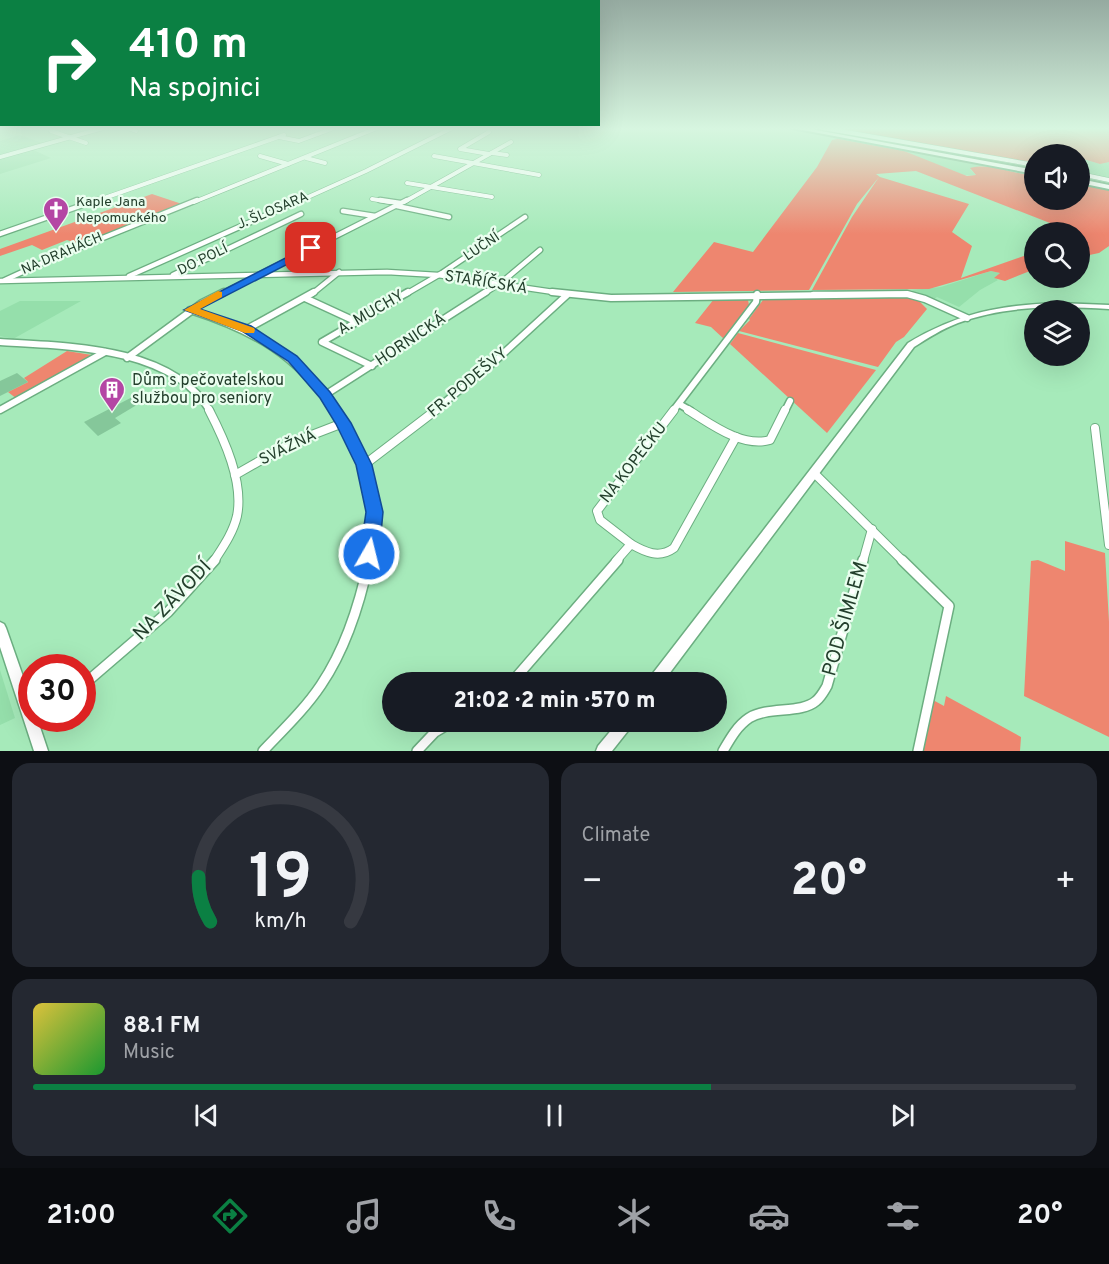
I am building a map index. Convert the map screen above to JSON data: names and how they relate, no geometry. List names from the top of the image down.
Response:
{
  "streets": {
    "street": [
      "J. ŠLOSARA",
      "LUČNÍ",
      "NA DRAHÁCH",
      "DO POLÍ",
      "STAŘÍČSKÁ",
      "A. MUCHY",
      "HORNICKÁ",
      "FR. PODEŠVY",
      "SVÁŽNÁ",
      "NA KOPEČKU",
      "NA ZÁVODÍ",
      "POD ŠIMLEM"
    ]
  },
  "crossings": [
    ["J. ŠLOSARA", "STAŘÍČSKÁ"],
    ["LUČNÍ", "STAŘÍČSKÁ"],
    ["LUČNÍ", "A. MUCHY"],
    ["NA DRAHÁCH", "STAŘÍČSKÁ"],
    ["DO POLÍ", "STAŘÍČSKÁ"],
    ["STAŘÍČSKÁ", "A. MUCHY"],
    ["STAŘÍČSKÁ", "HORNICKÁ"],
    ["STAŘÍČSKÁ", "FR. PODEŠVY"],
    ["STAŘÍČSKÁ", "NA KOPEČKU"],
    ["A. MUCHY", "HORNICKÁ"],
    ["SVÁŽNÁ", "NA ZÁVODÍ"]
  ],
  "places": {
    "church": ["Kaple Jana Nepomuckého"],
    "building": ["Dům s pečovatelskou službou pro seniory"]
  },
  "page": {
    "turn": ["410 m", "Na spojnici"],
    "limit": "30",
    "trip": "21:02 · 2 min · 570 m",
    "tile": "Climate",
    "heat": ["−", "20°", "+"],
    "song": ["88.1 FM", "Music"],
    "tabs": ["21:00", "20°"],
    "gauge": ["19", "km/h"]
  }
}
